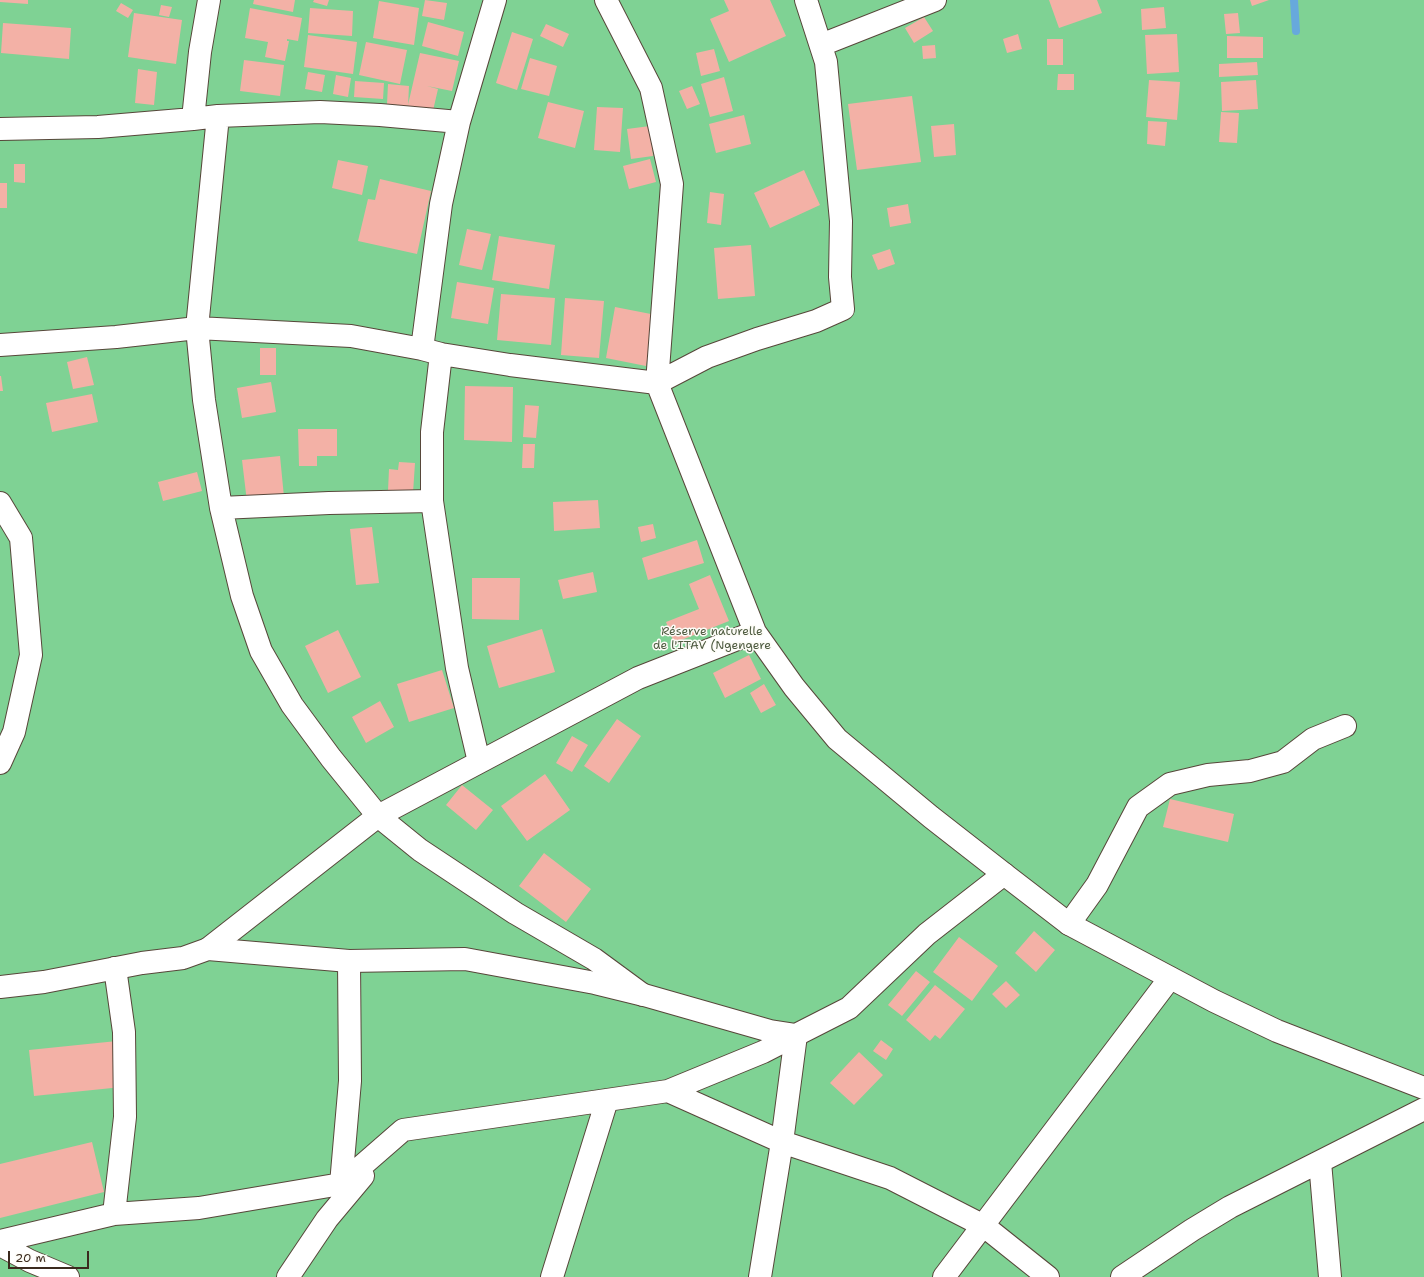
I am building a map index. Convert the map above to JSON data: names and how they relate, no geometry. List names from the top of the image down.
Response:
{
  "parks": ["Réserve naturelle de l'ITAV (Ngengere"],
  "scale_bar": "20 m"
}
